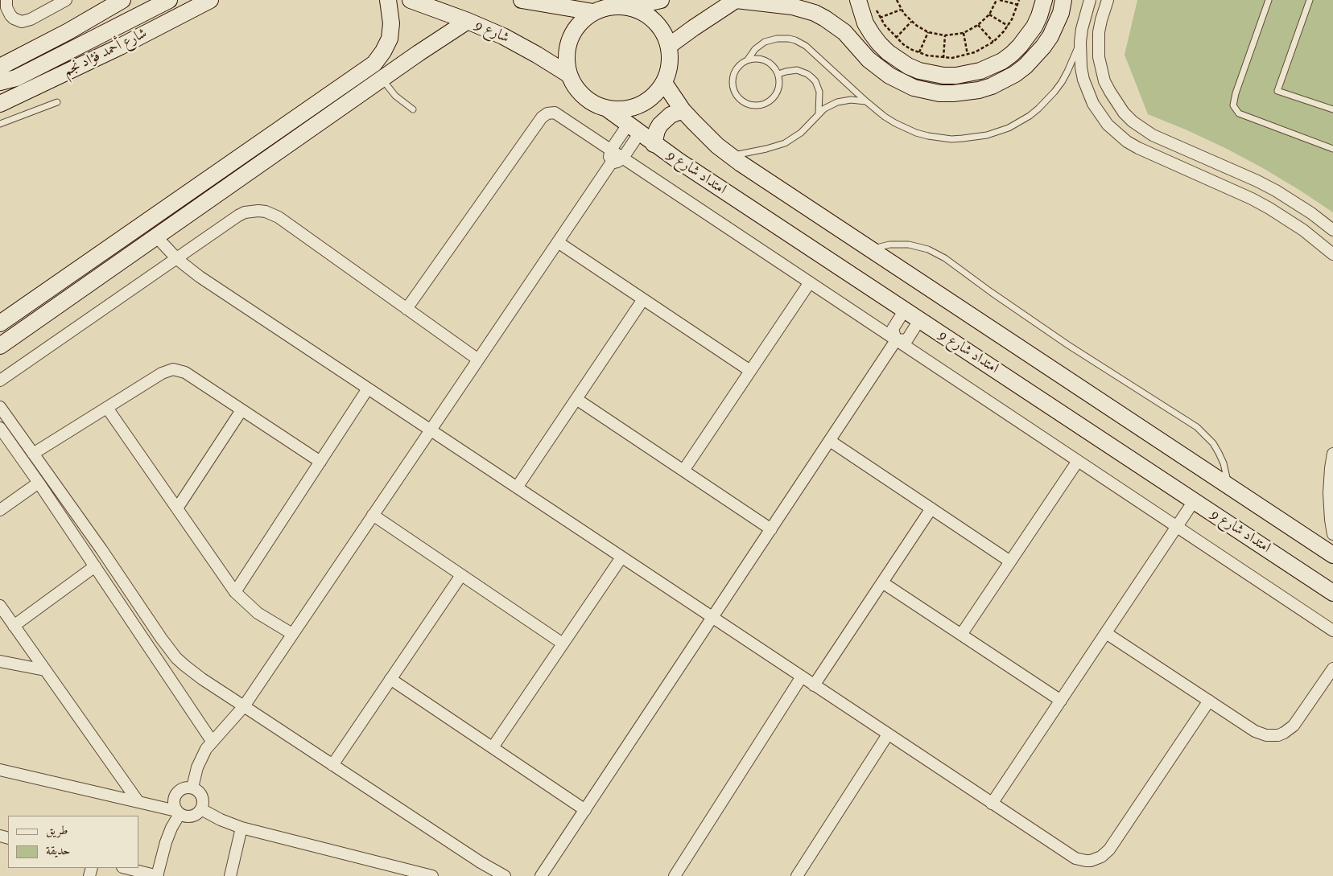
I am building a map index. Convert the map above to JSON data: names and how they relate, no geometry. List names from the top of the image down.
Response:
{
  "streets": {
    "street": ["شارع 9", "شارع أحمد فؤاد نجم", "امتداد شارع 9"]
  },
  "crossings": [
    ["شارع 9", "امتداد شارع 9"]
  ],
  "legend": ["طريق", "حديقة"]
}
